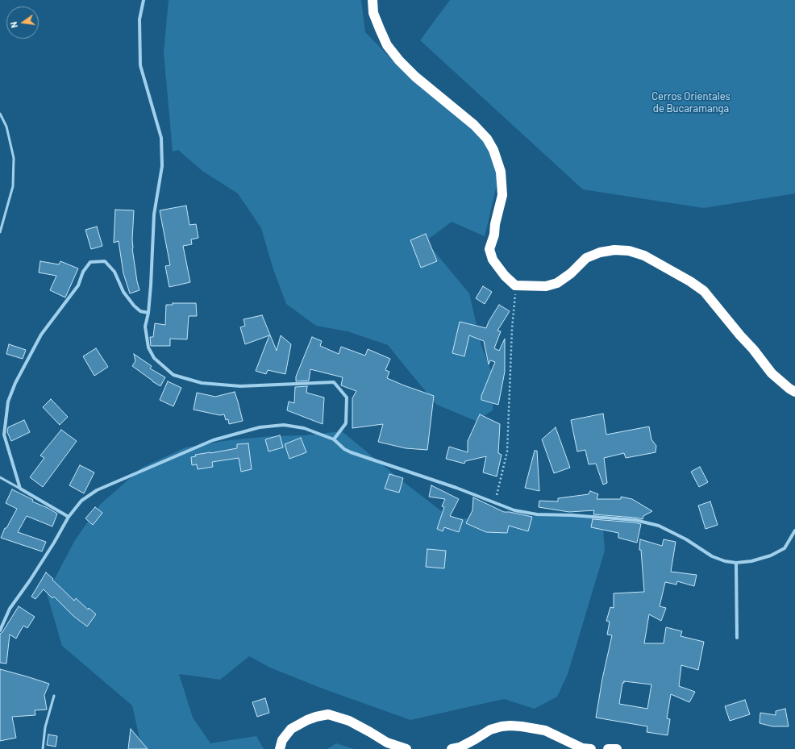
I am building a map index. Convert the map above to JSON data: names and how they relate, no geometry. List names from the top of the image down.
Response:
{
  "parks": ["Cerros Orientales de Bucaramanga"],
  "north": "left"
}
